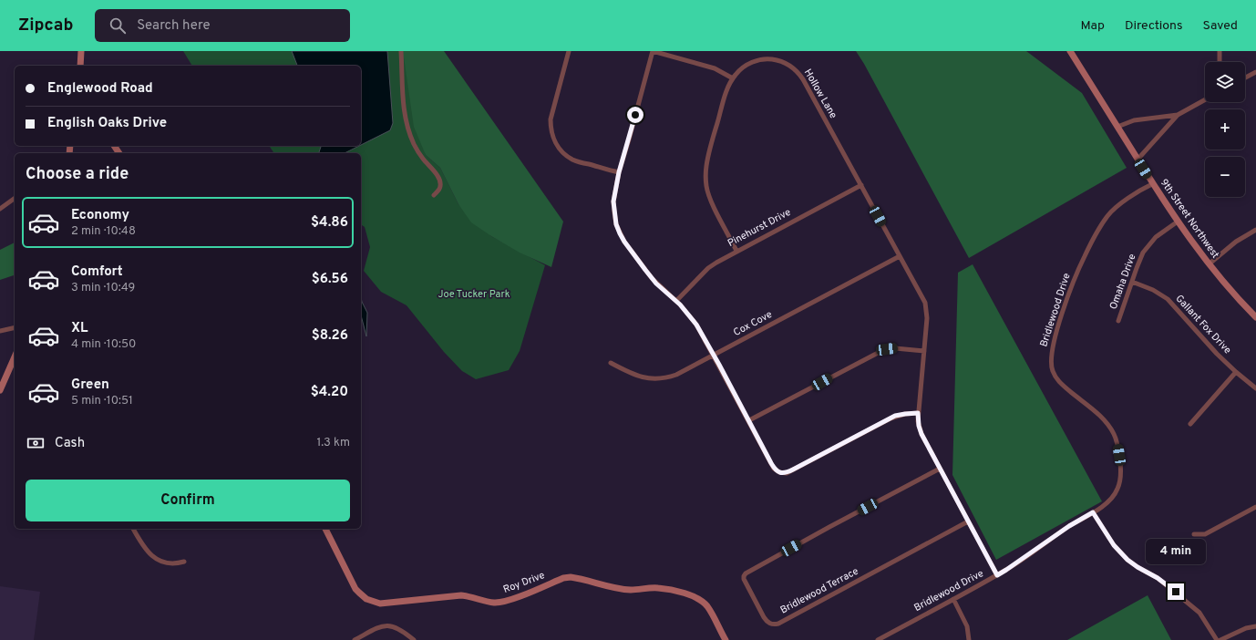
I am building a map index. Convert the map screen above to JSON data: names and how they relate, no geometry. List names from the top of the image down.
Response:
{
  "streets": {
    "street": [
      "Hollow Lane",
      "9th Street Northwest",
      "Pinehurst Drive",
      "Omaha Drive",
      "Bridlewood Drive",
      "Cox Cove",
      "Gallant Fox Drive",
      "Roy Drive",
      "Bridlewood Terrace"
    ]
  },
  "crossings": [
    ["Hollow Lane", "Pinehurst Drive"],
    ["Hollow Lane", "Bridlewood Drive"],
    ["Hollow Lane", "Cox Cove"],
    ["Hollow Lane", "Bridlewood Terrace"],
    ["9th Street Northwest", "Omaha Drive"],
    ["9th Street Northwest", "Bridlewood Drive"],
    ["Omaha Drive", "Gallant Fox Drive"]
  ],
  "parks": ["Joe Tucker Park"],
  "page": {
    "header": "Zipcab",
    "search": "Search here",
    "nav": ["Map", "Directions", "Saved"],
    "map_buttons": ["+", "−"],
    "banner": ["Englewood Road", "English Oaks Drive"],
    "heading": "Choose a ride",
    "list": [
      {
        "name": "Economy",
        "note": "2 min · 10:48",
        "value": "$4.86"
      },
      {
        "name": "Comfort",
        "note": "3 min · 10:49",
        "value": "$6.56"
      },
      {
        "name": "XL",
        "note": "4 min · 10:50",
        "value": "$8.26"
      },
      {
        "name": "Green",
        "note": "5 min · 10:51",
        "value": "$4.20"
      }
    ],
    "pay": ["Cash", "1.3 km"],
    "buttons": "Confirm",
    "bubble": "4 min"
  }
}
